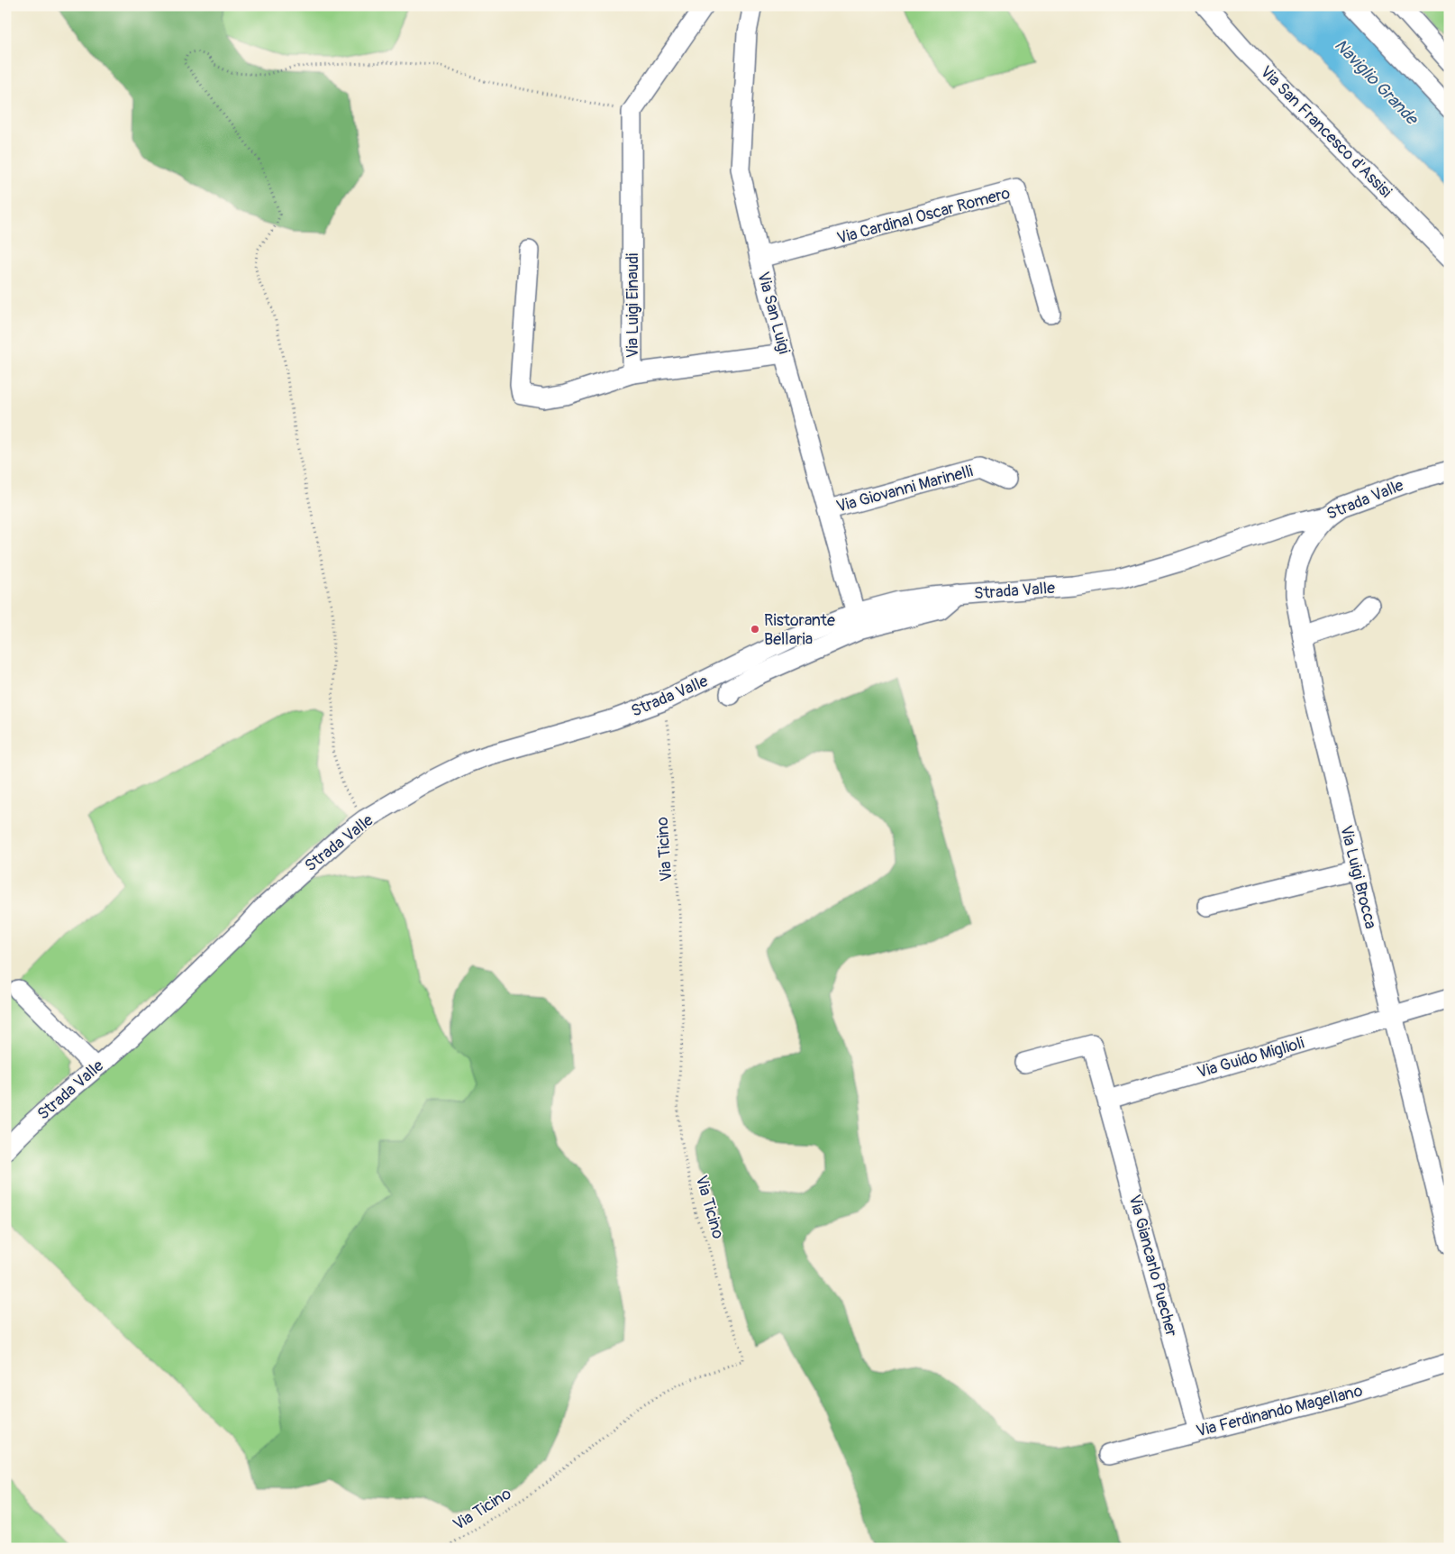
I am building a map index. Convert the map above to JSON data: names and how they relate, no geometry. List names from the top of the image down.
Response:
{
  "streets": {
    "street": [
      "Via San Francesco d'Assisi",
      "Via Cardinal Oscar Romero",
      "Via Luigi Einaudi",
      "Via San Luigi",
      "Via Giovanni Marinelli",
      "Strada Valle",
      "Via Luigi Brocca",
      "Via Guido Miglioli",
      "Via Giancarlo Puecher",
      "Via Ferdinando Magellano"
    ],
    "path": ["Via Ticino"]
  },
  "crossings": [
    ["Via Cardinal Oscar Romero", "Via San Luigi"],
    ["Via Luigi Einaudi", "Via San Luigi"],
    ["Via San Luigi", "Via Giovanni Marinelli"],
    ["Via San Luigi", "Strada Valle"],
    ["Strada Valle", "Via Ticino"],
    ["Strada Valle", "Via Luigi Brocca"],
    ["Via Luigi Brocca", "Via Guido Miglioli"],
    ["Via Guido Miglioli", "Via Giancarlo Puecher"],
    ["Via Giancarlo Puecher", "Via Ferdinando Magellano"]
  ],
  "water": ["Naviglio Grande"],
  "places": ["Ristorante Bellaria"]
}
